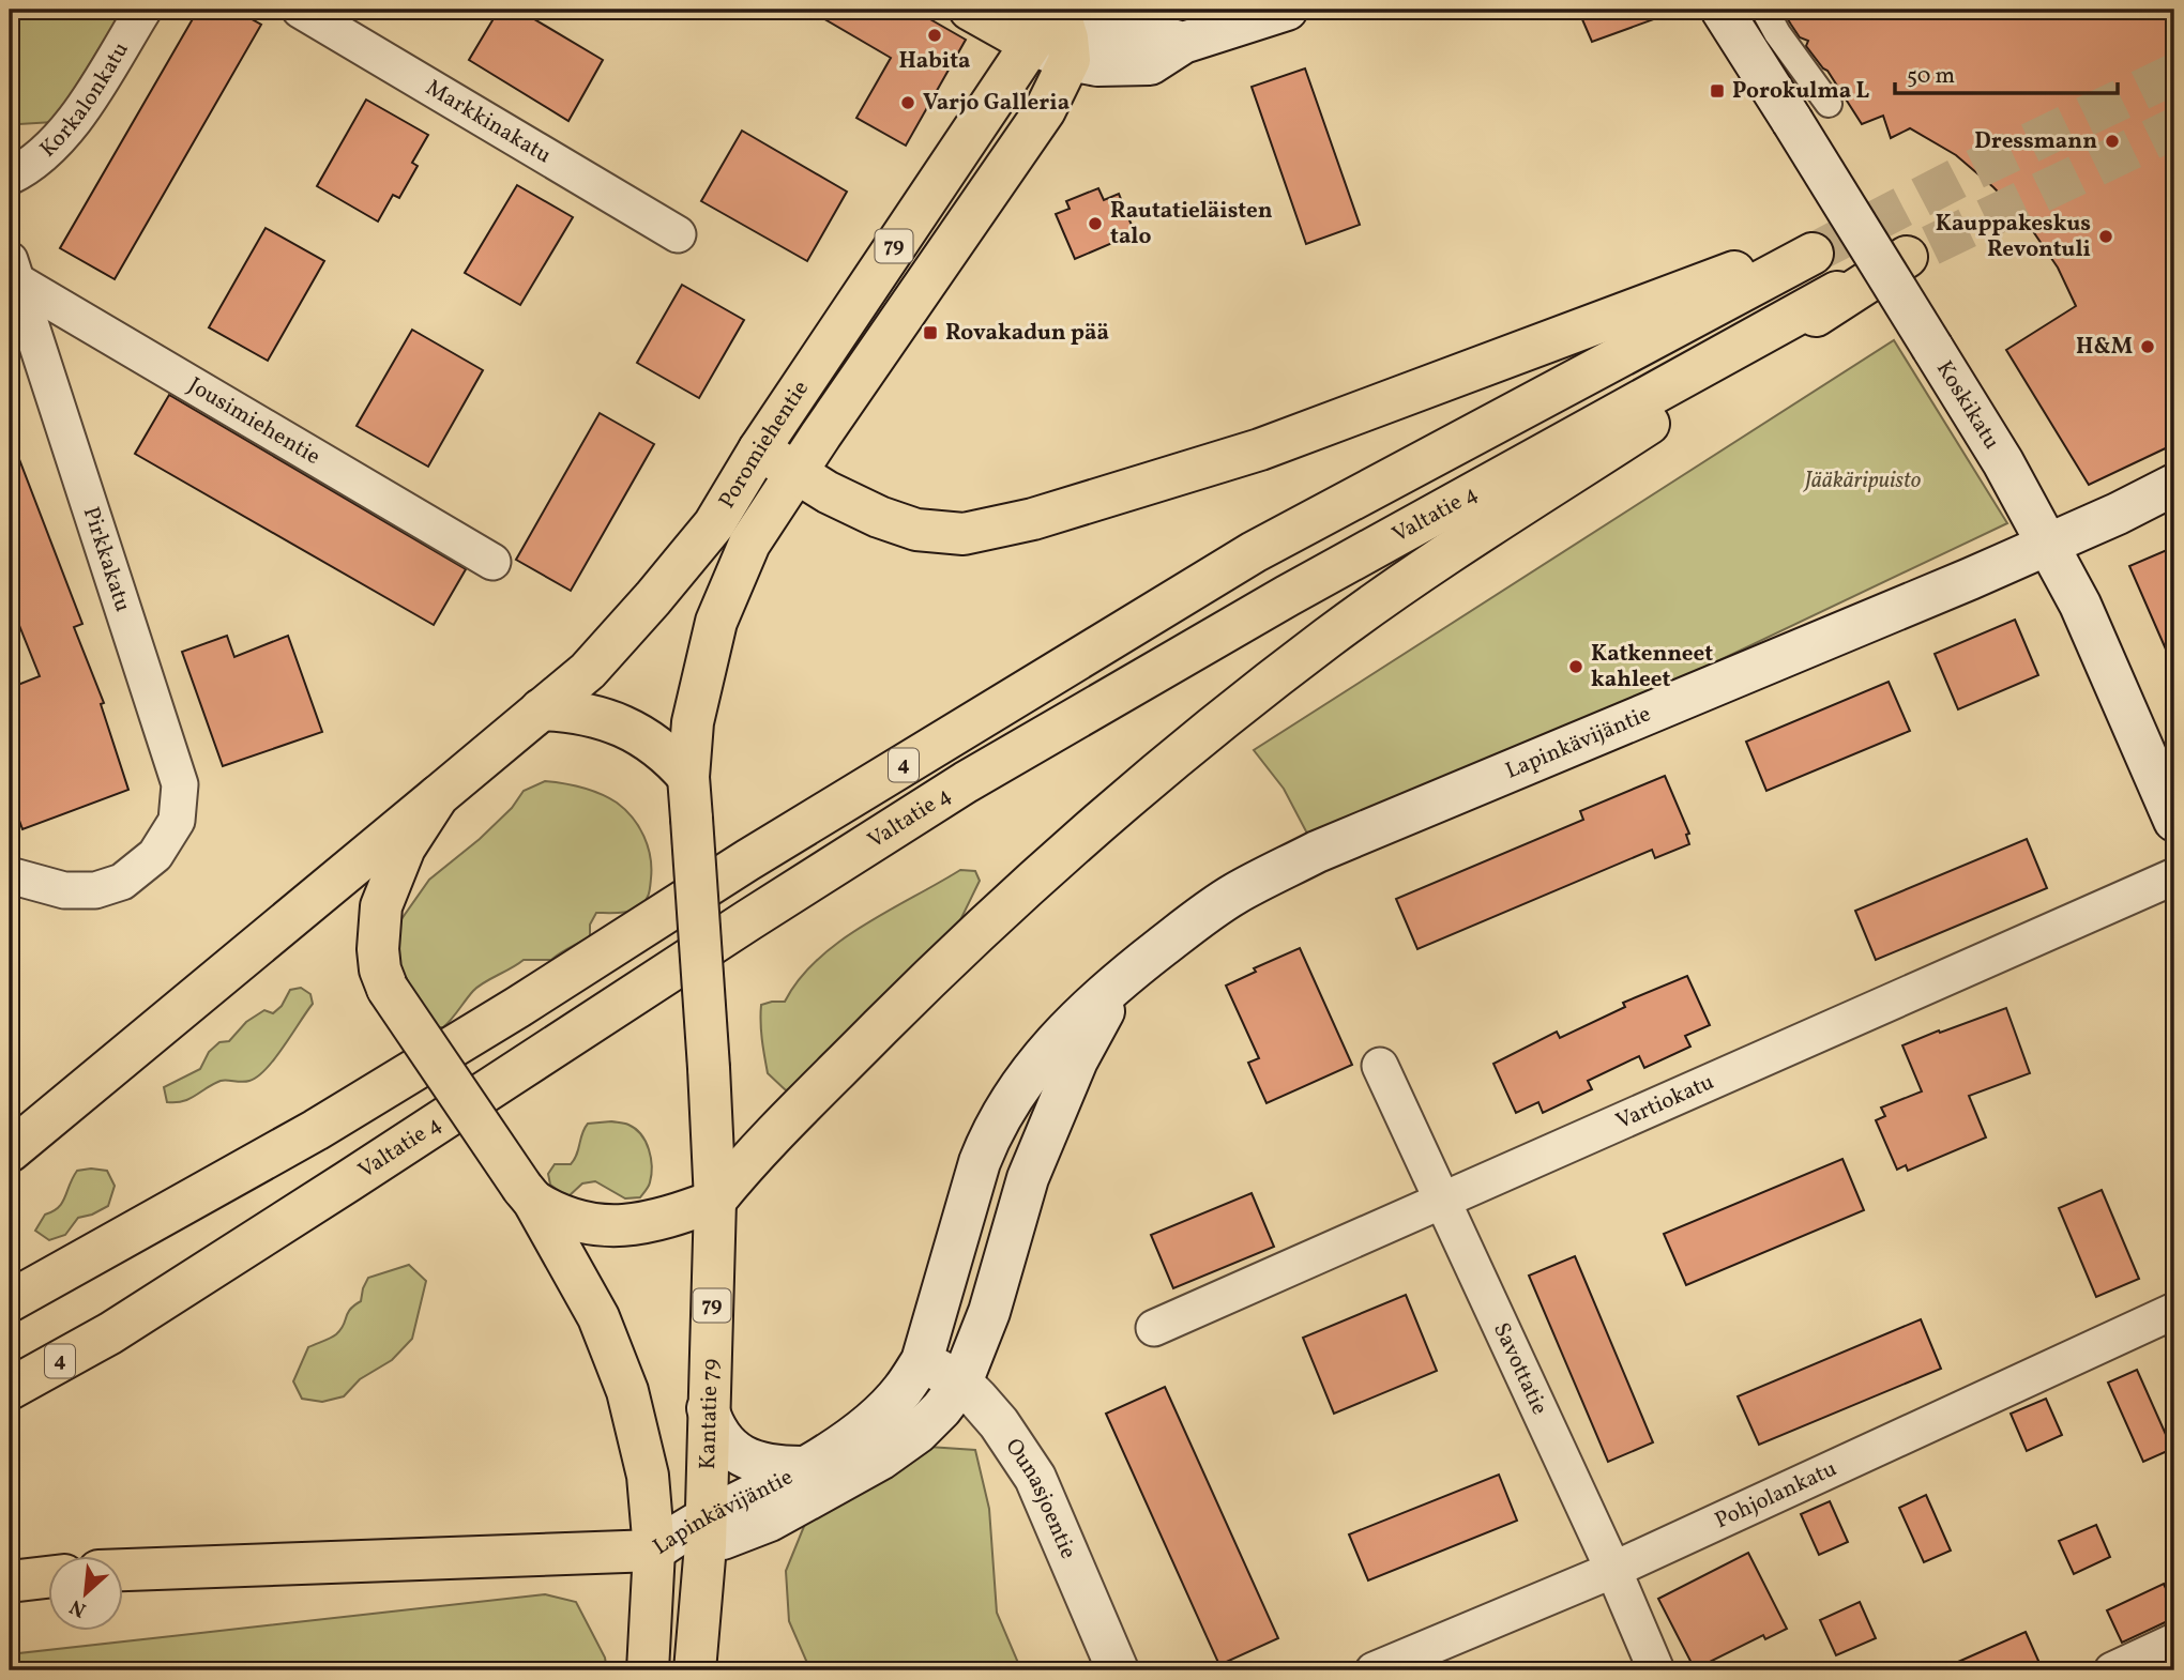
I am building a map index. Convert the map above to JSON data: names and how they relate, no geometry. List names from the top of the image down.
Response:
{
  "streets": {
    "main road": [
      "79",
      "Koskikatu",
      "Poromiehentie",
      "Valtatie 4",
      "Lapinkävijäntie",
      "4",
      "Kantatie 79",
      "Ounasjoentie"
    ],
    "street": [
      "Korkalonkatu",
      "Markkinakatu",
      "Jousimiehentie",
      "Pirkkakatu",
      "Vartiokatu",
      "Savottatie",
      "Pohjolankatu"
    ]
  },
  "crossings": [
    ["79", "Poromiehentie"],
    ["79", "Lapinkävijäntie"],
    ["Koskikatu", "Lapinkävijäntie"],
    ["Jousimiehentie", "Pirkkakatu"],
    ["Poromiehentie", "Valtatie 4"],
    ["Poromiehentie", "Kantatie 79"],
    ["Lapinkävijäntie", "Kantatie 79"],
    ["Lapinkävijäntie", "Ounasjoentie"],
    ["Vartiokatu", "Savottatie"],
    ["Savottatie", "Pohjolankatu"]
  ],
  "parks": ["Jääkäripuisto"],
  "places": {
    "other": [
      "Habita",
      "Varjo Galleria",
      "Dressmann",
      "Rautatieläisten talo",
      "Kauppakeskus Revontuli",
      "H&M",
      "Katkenneet kahleet"
    ],
    "transit": ["Porokulma L", "Rovakadun pää"]
  },
  "scale_bar": "50 m",
  "north": "bottom left"
}
